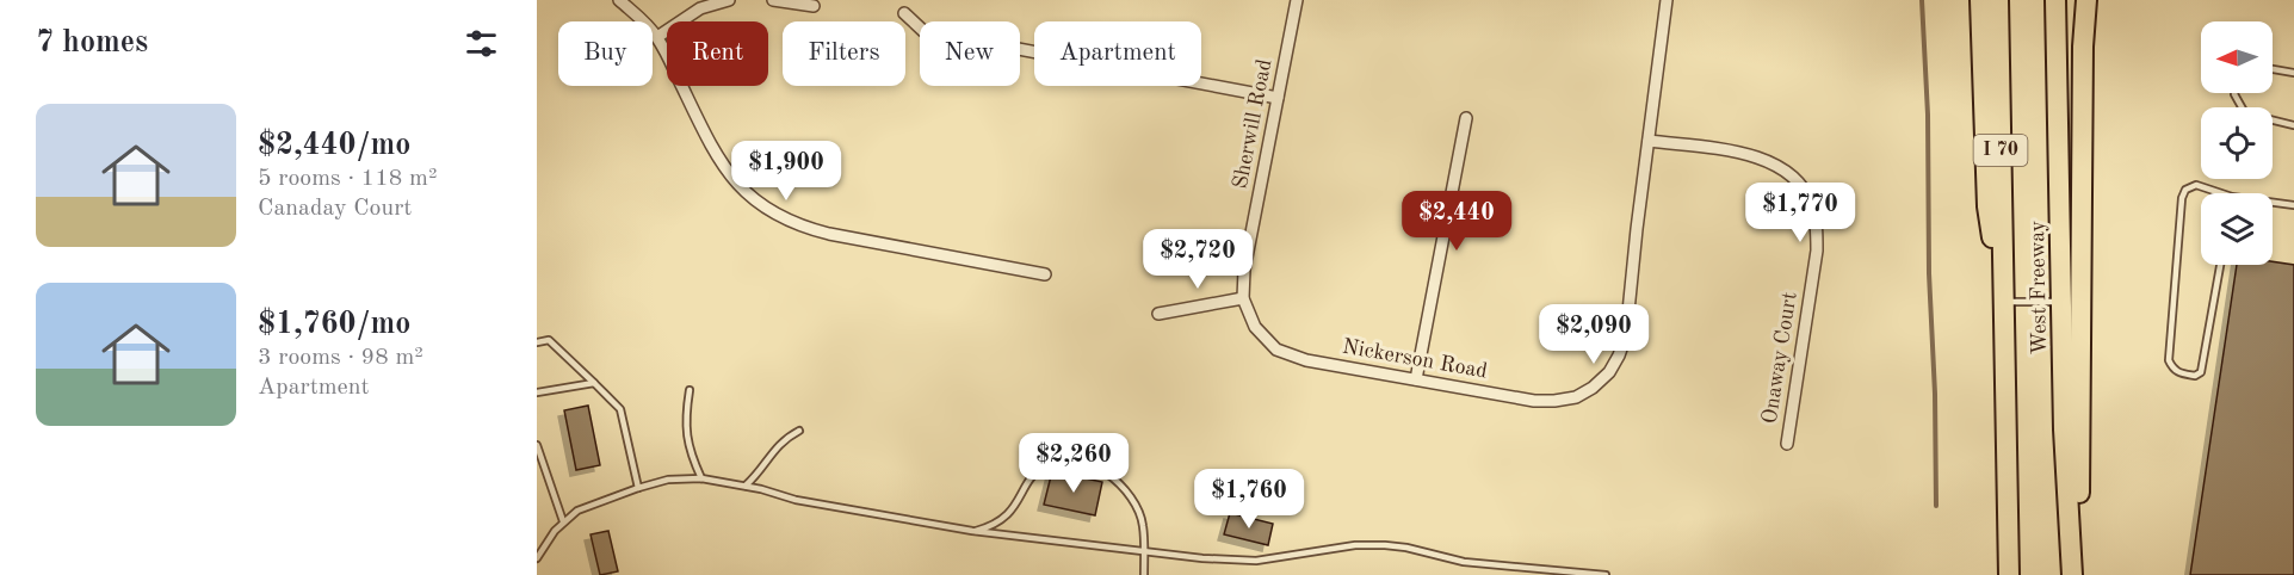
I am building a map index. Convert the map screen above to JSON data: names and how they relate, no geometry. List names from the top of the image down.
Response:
{
  "streets": {
    "highway": ["I 70", "West Freeway"],
    "street": ["Sherwill Road", "Onaway Court", "Nickerson Road"]
  },
  "crossings": [
    ["Sherwill Road", "Nickerson Road"],
    ["Onaway Court", "Nickerson Road"]
  ],
  "north": "left",
  "page": {
    "heading": "7 homes",
    "chip": [
      "Buy",
      "Rent",
      "Filters",
      "New",
      "Apartment"
    ],
    "list": [
      {
        "name": "$2,440/mo",
        "note": "5 rooms · 118 m² · Canaday Court"
      },
      {
        "name": "$1,760/mo",
        "note": "3 rooms · 98 m² · Apartment"
      }
    ],
    "price": [
      "$1,900",
      "$1,770",
      "$2,440",
      "$2,720",
      "$2,090",
      "$2,260",
      "$1,760"
    ]
  }
}
